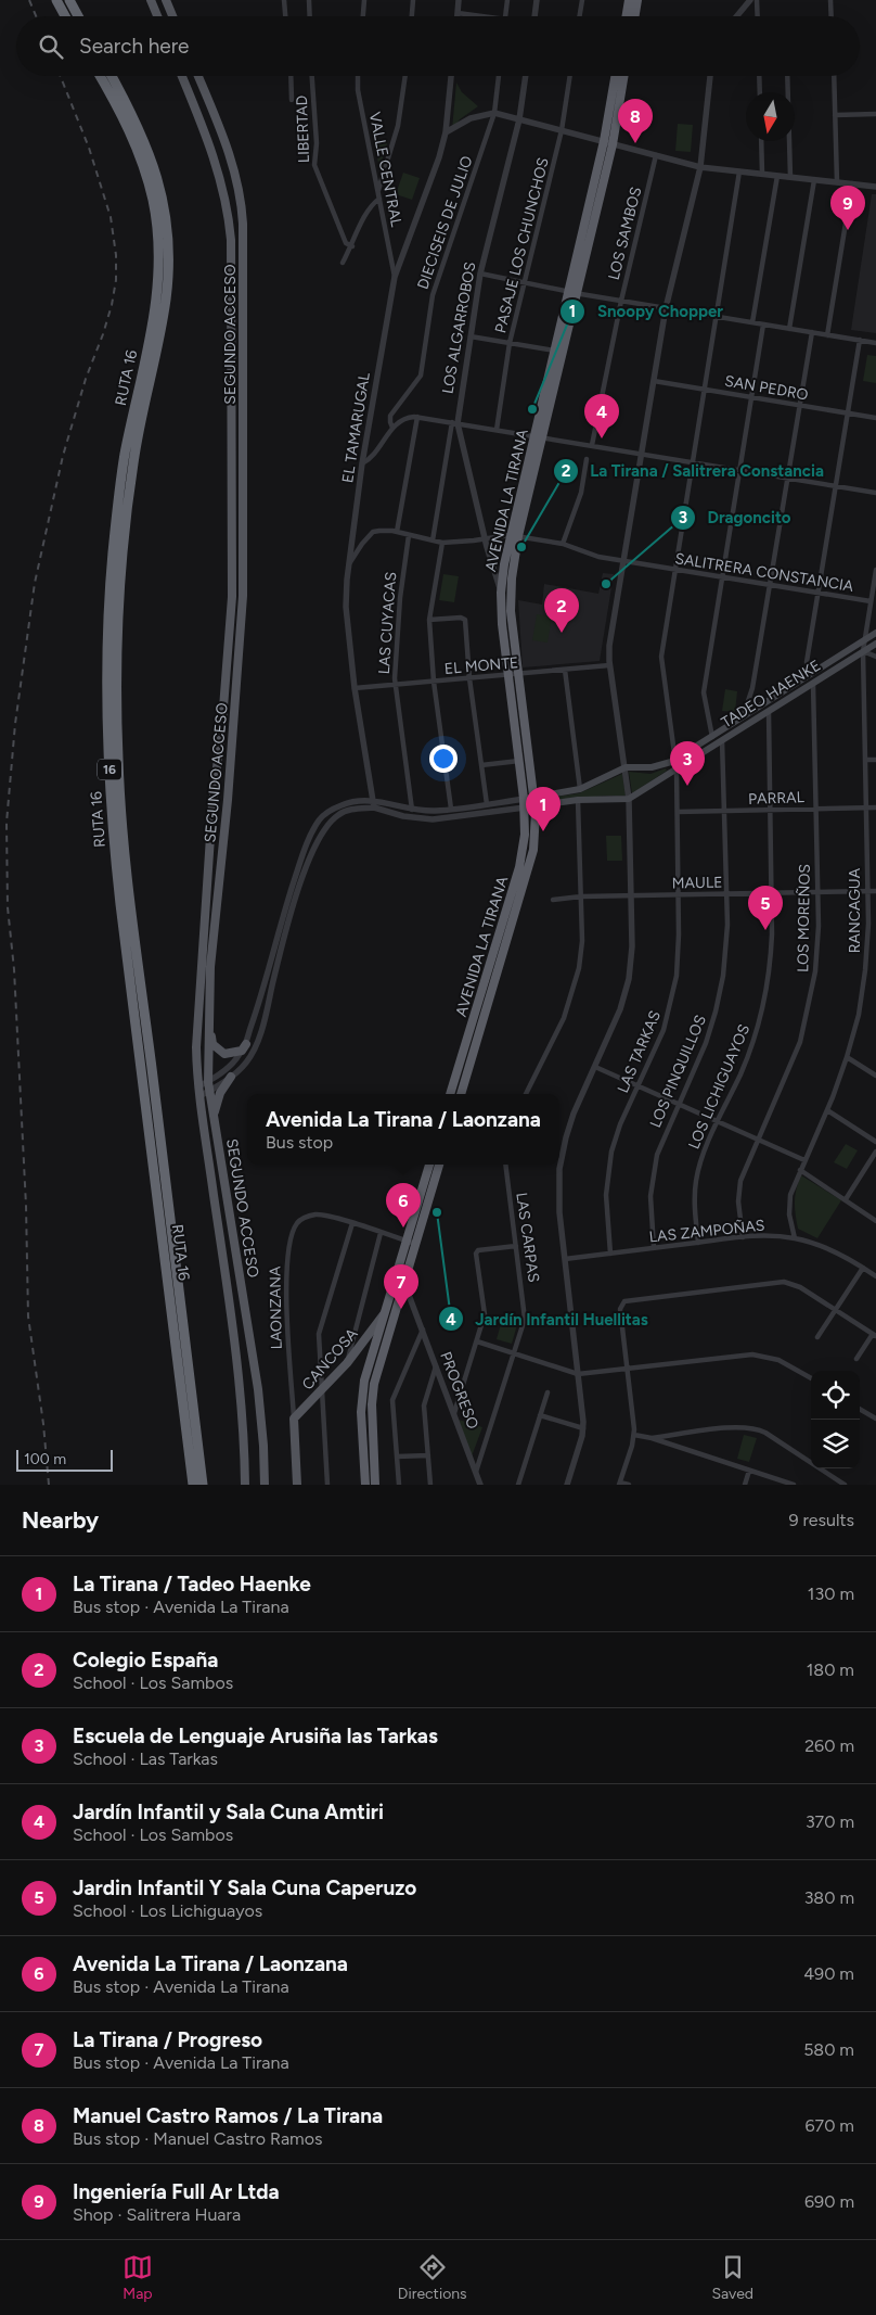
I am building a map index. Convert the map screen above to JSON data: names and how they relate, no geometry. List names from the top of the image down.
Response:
{
  "streets": {
    "highway": ["RUTA 16", "AVENIDA LA TIRANA", "16"],
    "main road": [
      "SEGUNDO ACCESO",
      "TADEO HAENKE",
      "LAONZANA",
      "CANCOSA"
    ],
    "street": [
      "LIBERTAD",
      "VALLE CENTRAL",
      "DIECISEIS DE JULIO",
      "LOS SAMBOS",
      "PASAJE LOS CHUNCHOS",
      "LOS ALGARROBOS",
      "SAN PEDRO",
      "EL TAMARUGAL",
      "SALITRERA CONSTANCIA",
      "LAS CUYACAS",
      "EL MONTE",
      "PARRAL",
      "MAULE",
      "RANCAGUA",
      "LOS MOREÑOS",
      "LAS TARKAS",
      "LOS PINQUILLOS",
      "LOS LICHIGUAYOS",
      "LAS ZAMPOÑAS",
      "LAS CARPAS",
      "PROGRESO"
    ]
  },
  "crossings": [
    ["VALLE CENTRAL", "EL TAMARUGAL"],
    ["LOS ALGARROBOS", "AVENIDA LA TIRANA"],
    ["LOS ALGARROBOS", "SALITRERA CONSTANCIA"],
    ["SAN PEDRO", "LAS TARKAS"],
    ["EL TAMARUGAL", "SALITRERA CONSTANCIA"],
    ["EL TAMARUGAL", "EL MONTE"],
    ["EL TAMARUGAL", "TADEO HAENKE"],
    ["AVENIDA LA TIRANA", "SALITRERA CONSTANCIA"],
    ["AVENIDA LA TIRANA", "EL MONTE"],
    ["AVENIDA LA TIRANA", "TADEO HAENKE"],
    ["SALITRERA CONSTANCIA", "LAS CUYACAS"],
    ["SALITRERA CONSTANCIA", "RANCAGUA"],
    ["SALITRERA CONSTANCIA", "LAS TARKAS"],
    ["LAS CUYACAS", "EL MONTE"],
    ["LAS CUYACAS", "TADEO HAENKE"],
    ["TADEO HAENKE", "RANCAGUA"],
    ["TADEO HAENKE", "LOS MOREÑOS"],
    ["TADEO HAENKE", "LAS TARKAS"],
    ["TADEO HAENKE", "LOS PINQUILLOS"],
    ["TADEO HAENKE", "LOS LICHIGUAYOS"],
    ["PARRAL", "RANCAGUA"],
    ["PARRAL", "LOS MOREÑOS"],
    ["PARRAL", "LAS TARKAS"],
    ["PARRAL", "LOS PINQUILLOS"],
    ["PARRAL", "LOS LICHIGUAYOS"],
    ["MAULE", "RANCAGUA"],
    ["MAULE", "LOS MOREÑOS"],
    ["MAULE", "LAS TARKAS"],
    ["MAULE", "LOS PINQUILLOS"],
    ["MAULE", "LOS LICHIGUAYOS"],
    ["RANCAGUA", "LAS ZAMPOÑAS"],
    ["LOS MOREÑOS", "LAS ZAMPOÑAS"],
    ["LAS TARKAS", "LAS ZAMPOÑAS"],
    ["LOS PINQUILLOS", "LAS ZAMPOÑAS"],
    ["LOS LICHIGUAYOS", "LAS ZAMPOÑAS"],
    ["LAS CARPAS", "PROGRESO"],
    ["LAONZANA", "CANCOSA"]
  ],
  "places": [
    "Snoopy Chopper",
    "La Tirana / Salitrera Constancia",
    "Dragoncito",
    "Jardín Infantil Huellitas"
  ],
  "scale_bar": "100 m",
  "north": "bottom",
  "page": {
    "search": "Search here",
    "pins": [
      "8",
      "9",
      "4",
      "2",
      "3",
      "1",
      "5",
      "6",
      "7"
    ],
    "popup": ["Avenida La Tirana / Laonzana", "Bus stop"],
    "scale": "100 m",
    "heading": ["Nearby", "9 results"],
    "list": [
      {
        "mark": "1",
        "name": "La Tirana / Tadeo Haenke",
        "note": "Bus stop · Avenida La Tirana",
        "value": "130 m"
      },
      {
        "mark": "2",
        "name": "Colegio España",
        "note": "School · Los Sambos",
        "value": "180 m"
      },
      {
        "mark": "3",
        "name": "Escuela de Lenguaje Arusiña las Tarkas",
        "note": "School · Las Tarkas",
        "value": "260 m"
      },
      {
        "mark": "4",
        "name": "Jardín Infantil y Sala Cuna Amtiri",
        "note": "School · Los Sambos",
        "value": "370 m"
      },
      {
        "mark": "5",
        "name": "Jardin Infantil Y Sala Cuna Caperuzo",
        "note": "School · Los Lichiguayos",
        "value": "380 m"
      },
      {
        "mark": "6",
        "name": "Avenida La Tirana / Laonzana",
        "note": "Bus stop · Avenida La Tirana",
        "value": "490 m"
      },
      {
        "mark": "7",
        "name": "La Tirana / Progreso",
        "note": "Bus stop · Avenida La Tirana",
        "value": "580 m"
      },
      {
        "mark": "8",
        "name": "Manuel Castro Ramos / La Tirana",
        "note": "Bus stop · Manuel Castro Ramos",
        "value": "670 m"
      },
      {
        "mark": "9",
        "name": "Ingeniería Full Ar Ltda",
        "note": "Shop · Salitrera Huara",
        "value": "690 m"
      }
    ],
    "nav": ["Map", "Directions", "Saved"]
  }
}
